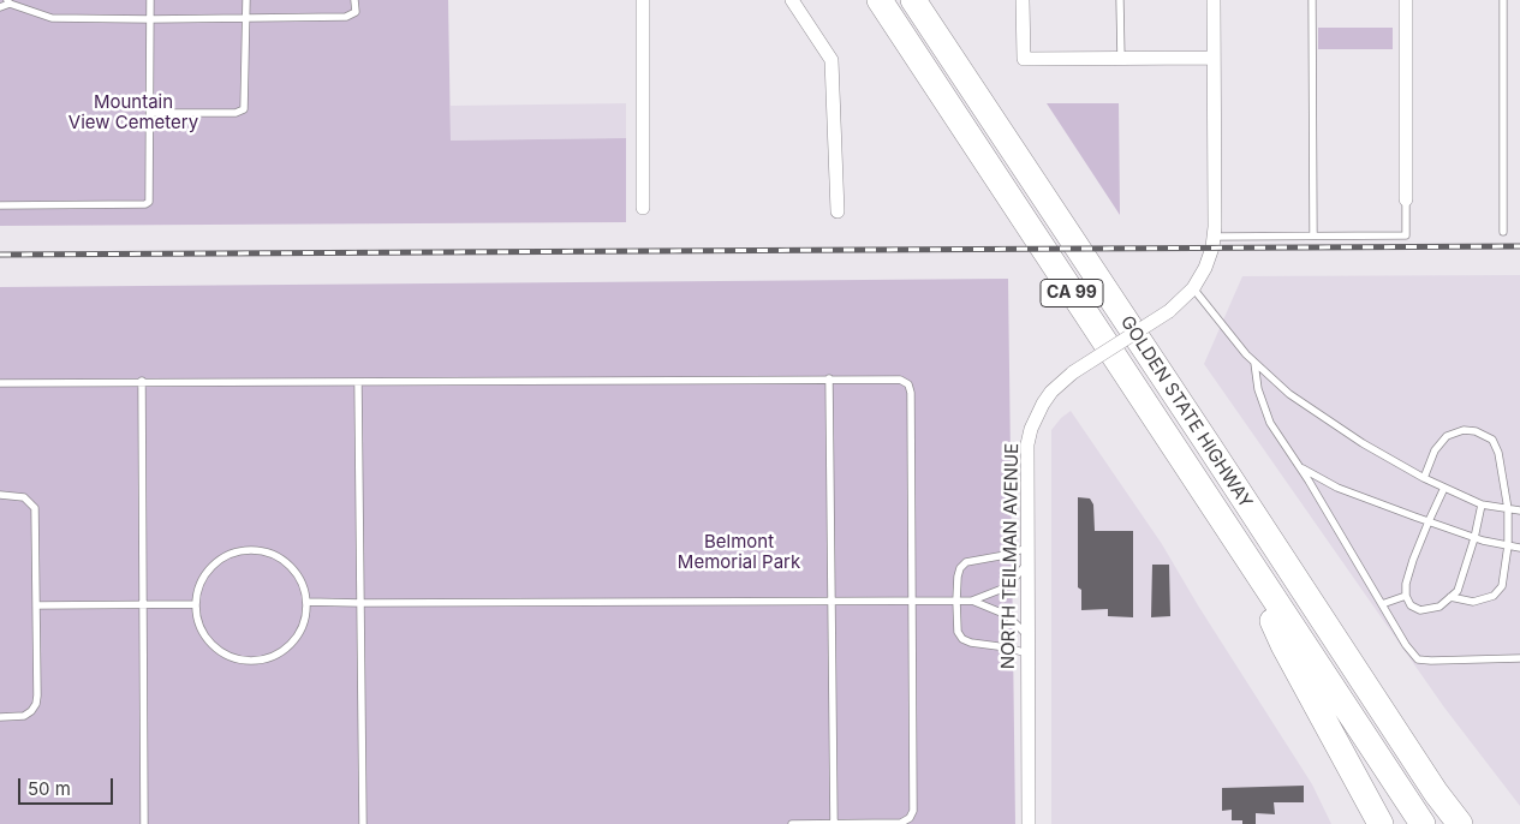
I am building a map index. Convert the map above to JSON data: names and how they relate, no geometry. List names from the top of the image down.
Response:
{
  "streets": {
    "highway": ["CA 99", "GOLDEN STATE HIGHWAY"],
    "street": ["NORTH TEILMAN AVENUE"]
  },
  "parks": ["Mountain View Cemetery", "Belmont Memorial Park"],
  "scale_bar": "50 m"
}
